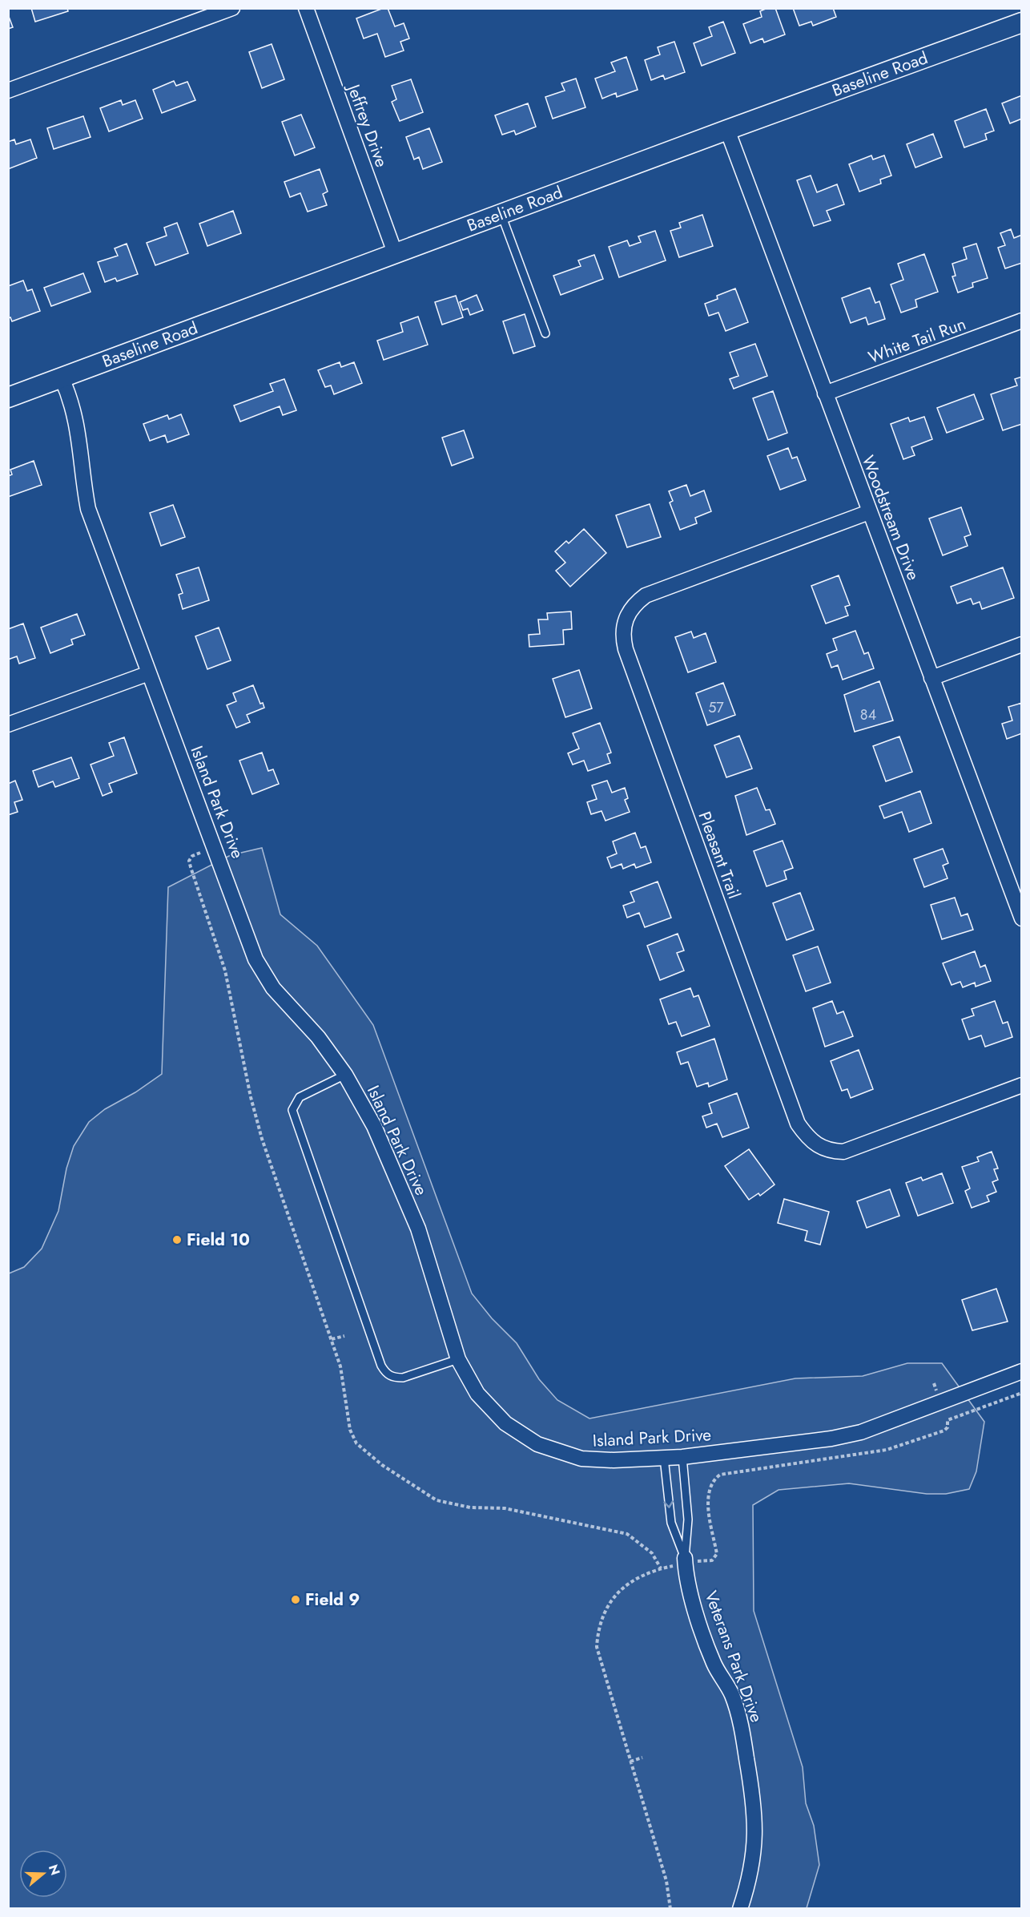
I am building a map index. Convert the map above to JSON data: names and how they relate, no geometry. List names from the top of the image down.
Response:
{
  "streets": {
    "street": [
      "Baseline Road",
      "Jeffrey Drive",
      "White Tail Run",
      "Woodstream Drive",
      "Island Park Drive",
      "Pleasant Trail",
      "Veterans Park Drive"
    ]
  },
  "crossings": [
    ["Baseline Road", "Jeffrey Drive"],
    ["Baseline Road", "Woodstream Drive"],
    ["Baseline Road", "Island Park Drive"],
    ["White Tail Run", "Woodstream Drive"],
    ["Woodstream Drive", "Pleasant Trail"],
    ["Island Park Drive", "Veterans Park Drive"]
  ],
  "places": ["Field 10", "Field 9"],
  "house_numbers": ["57", "84"],
  "north": "right"
}
